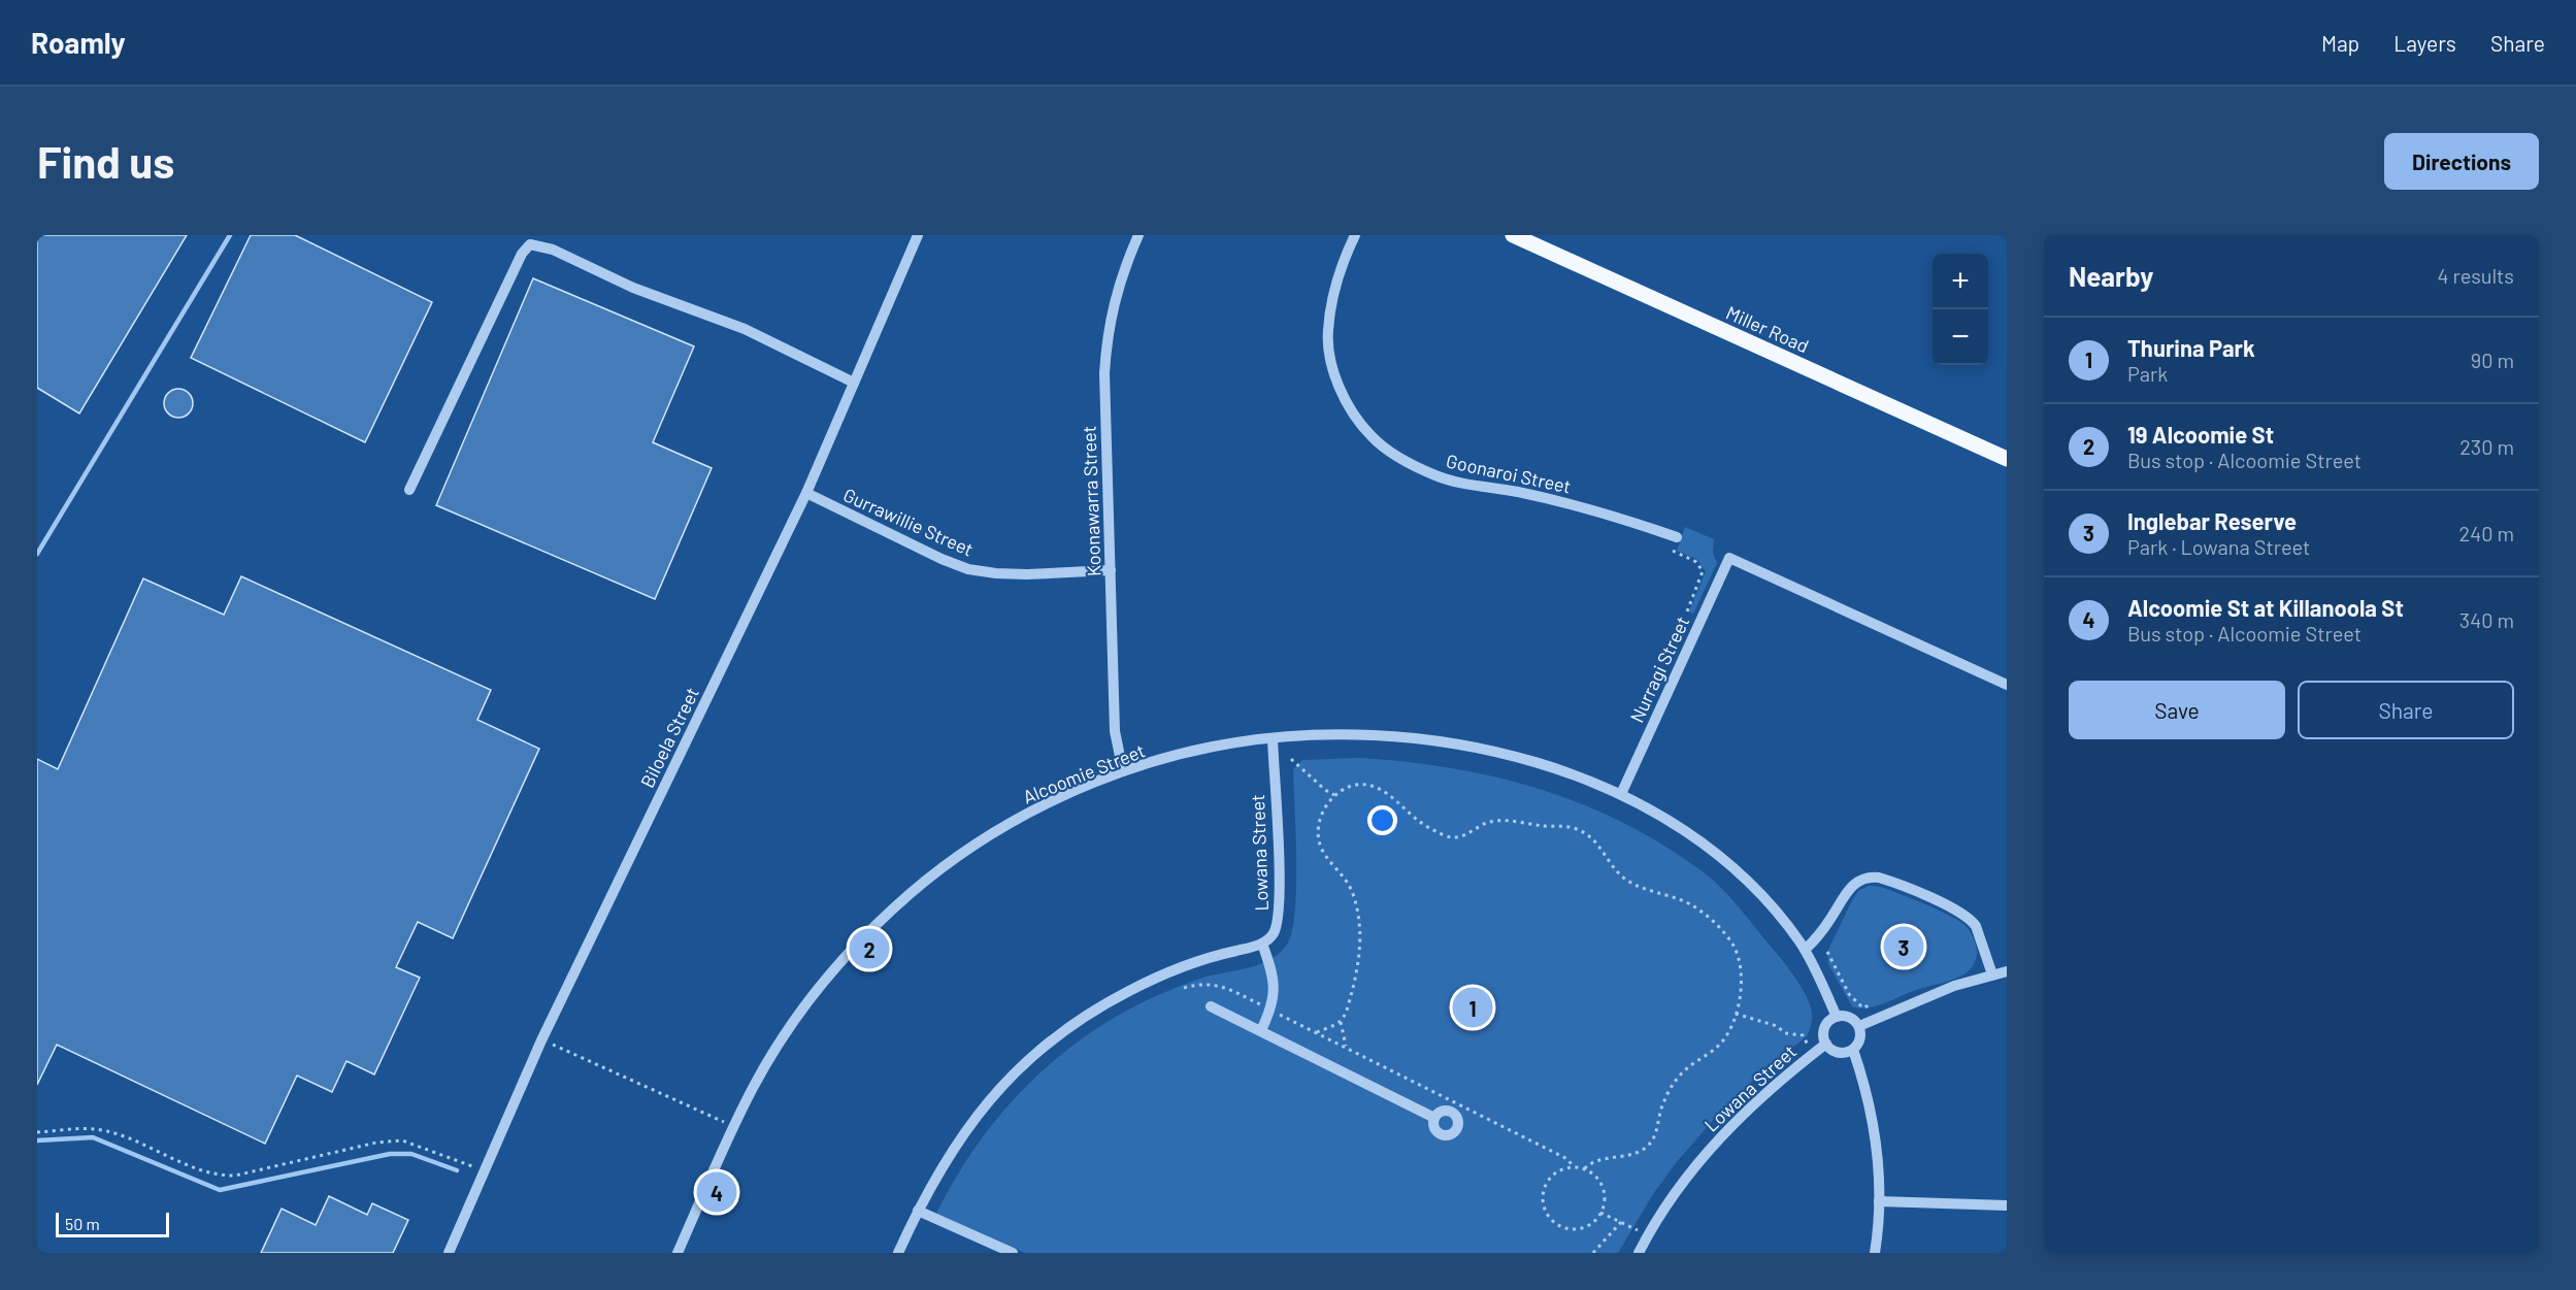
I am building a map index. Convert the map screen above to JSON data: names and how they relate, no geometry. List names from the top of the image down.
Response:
{
  "streets": {
    "main road": ["Miller Road"],
    "street": [
      "Goonaroi Street",
      "Koonawarra Street",
      "Gurrawillie Street",
      "Nurragi Street",
      "Biloela Street",
      "Alcoomie Street",
      "Lowana Street"
    ]
  },
  "crossings": [
    ["Koonawarra Street", "Gurrawillie Street"],
    ["Koonawarra Street", "Alcoomie Street"],
    ["Gurrawillie Street", "Biloela Street"],
    ["Nurragi Street", "Alcoomie Street"],
    ["Alcoomie Street", "Lowana Street"]
  ],
  "scale_bar": "50 m",
  "page": {
    "header": "Roamly",
    "nav": ["Map", "Layers", "Share"],
    "buttons": [
      "Directions",
      ["Save", "Share"]
    ],
    "title": "Find us",
    "heading": ["Nearby", "4 results"],
    "map_buttons": ["+", "−"],
    "list": [
      {
        "mark": "1",
        "name": "Thurina Park",
        "note": "Park",
        "value": "90 m"
      },
      {
        "mark": "2",
        "name": "19 Alcoomie St",
        "note": "Bus stop · Alcoomie Street",
        "value": "230 m"
      },
      {
        "mark": "3",
        "name": "Inglebar Reserve",
        "note": "Park · Lowana Street",
        "value": "240 m"
      },
      {
        "mark": "4",
        "name": "Alcoomie St at Killanoola St",
        "note": "Bus stop · Alcoomie Street",
        "value": "340 m"
      }
    ],
    "pins": [
      "3",
      "2",
      "1",
      "4"
    ],
    "scale": "50 m"
  }
}
